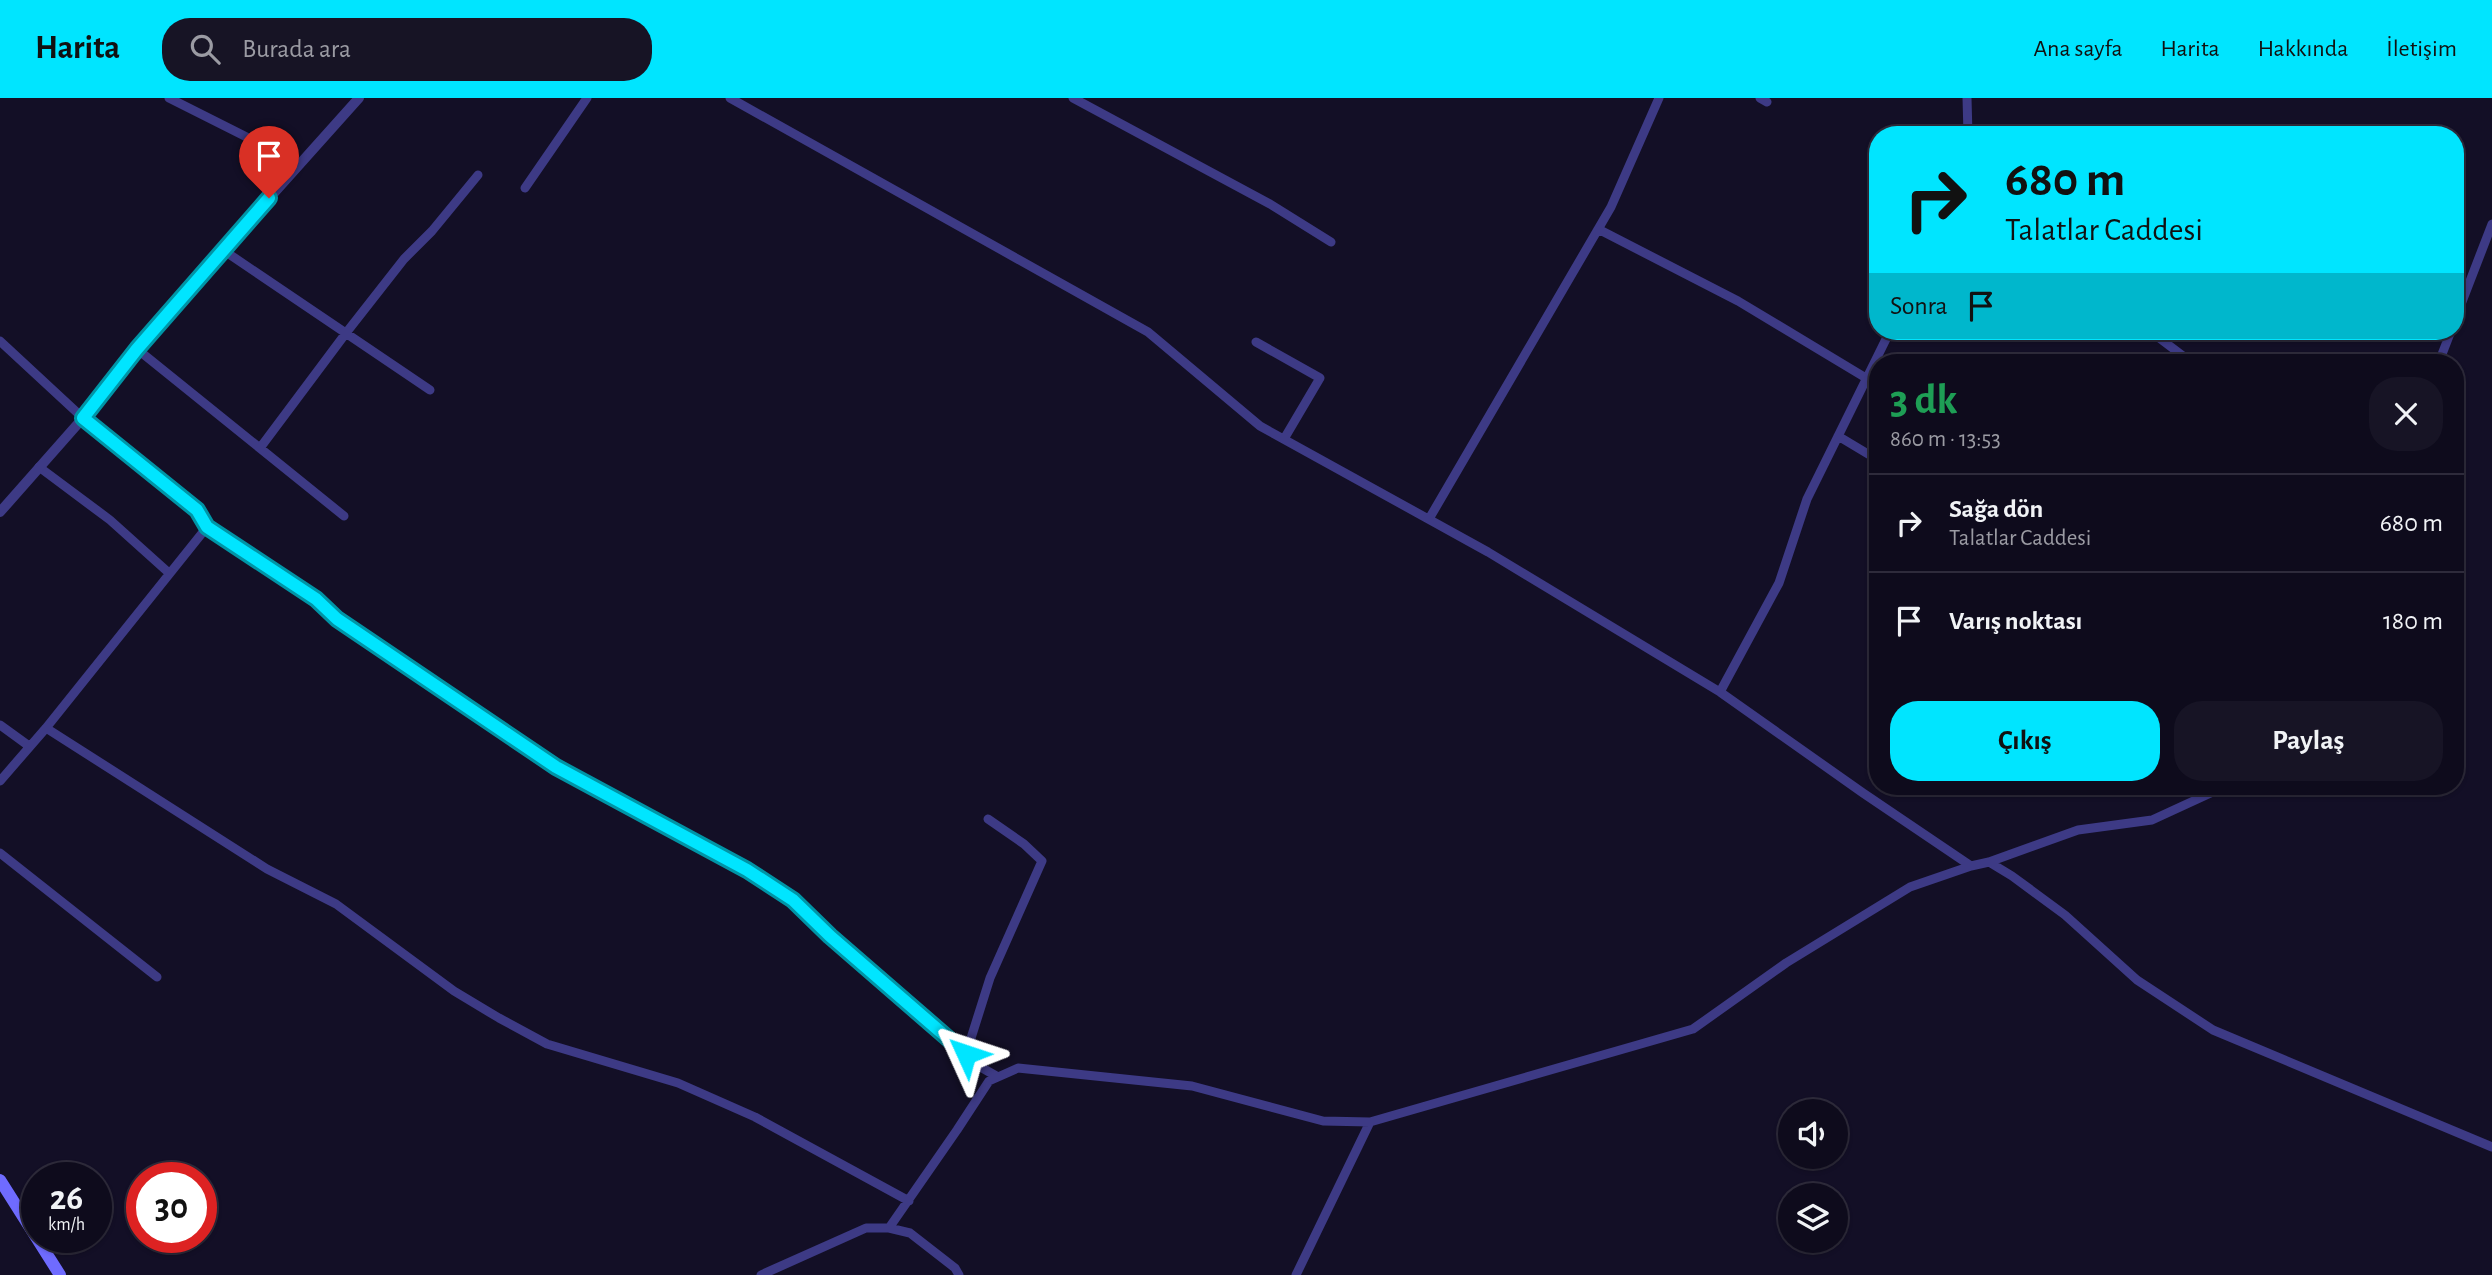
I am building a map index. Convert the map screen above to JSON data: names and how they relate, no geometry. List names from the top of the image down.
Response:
{
  "page": {
    "header": "Harita",
    "search": "Burada ara",
    "nav": [
      "Ana sayfa",
      "Harita",
      "Hakkında",
      "İletişim"
    ],
    "turn": ["680 m", "Talatlar Caddesi"],
    "then": "Sonra",
    "heading": ["3 dk", "860 m · 13:53"],
    "list": [
      {
        "name": "Sağa dön",
        "note": "Talatlar Caddesi",
        "value": "680 m"
      },
      {
        "name": "Varış noktası",
        "value": "180 m"
      }
    ],
    "buttons": ["Çıkış", "Paylaş"],
    "speed": "26 km/h",
    "limit": "30"
  }
}
